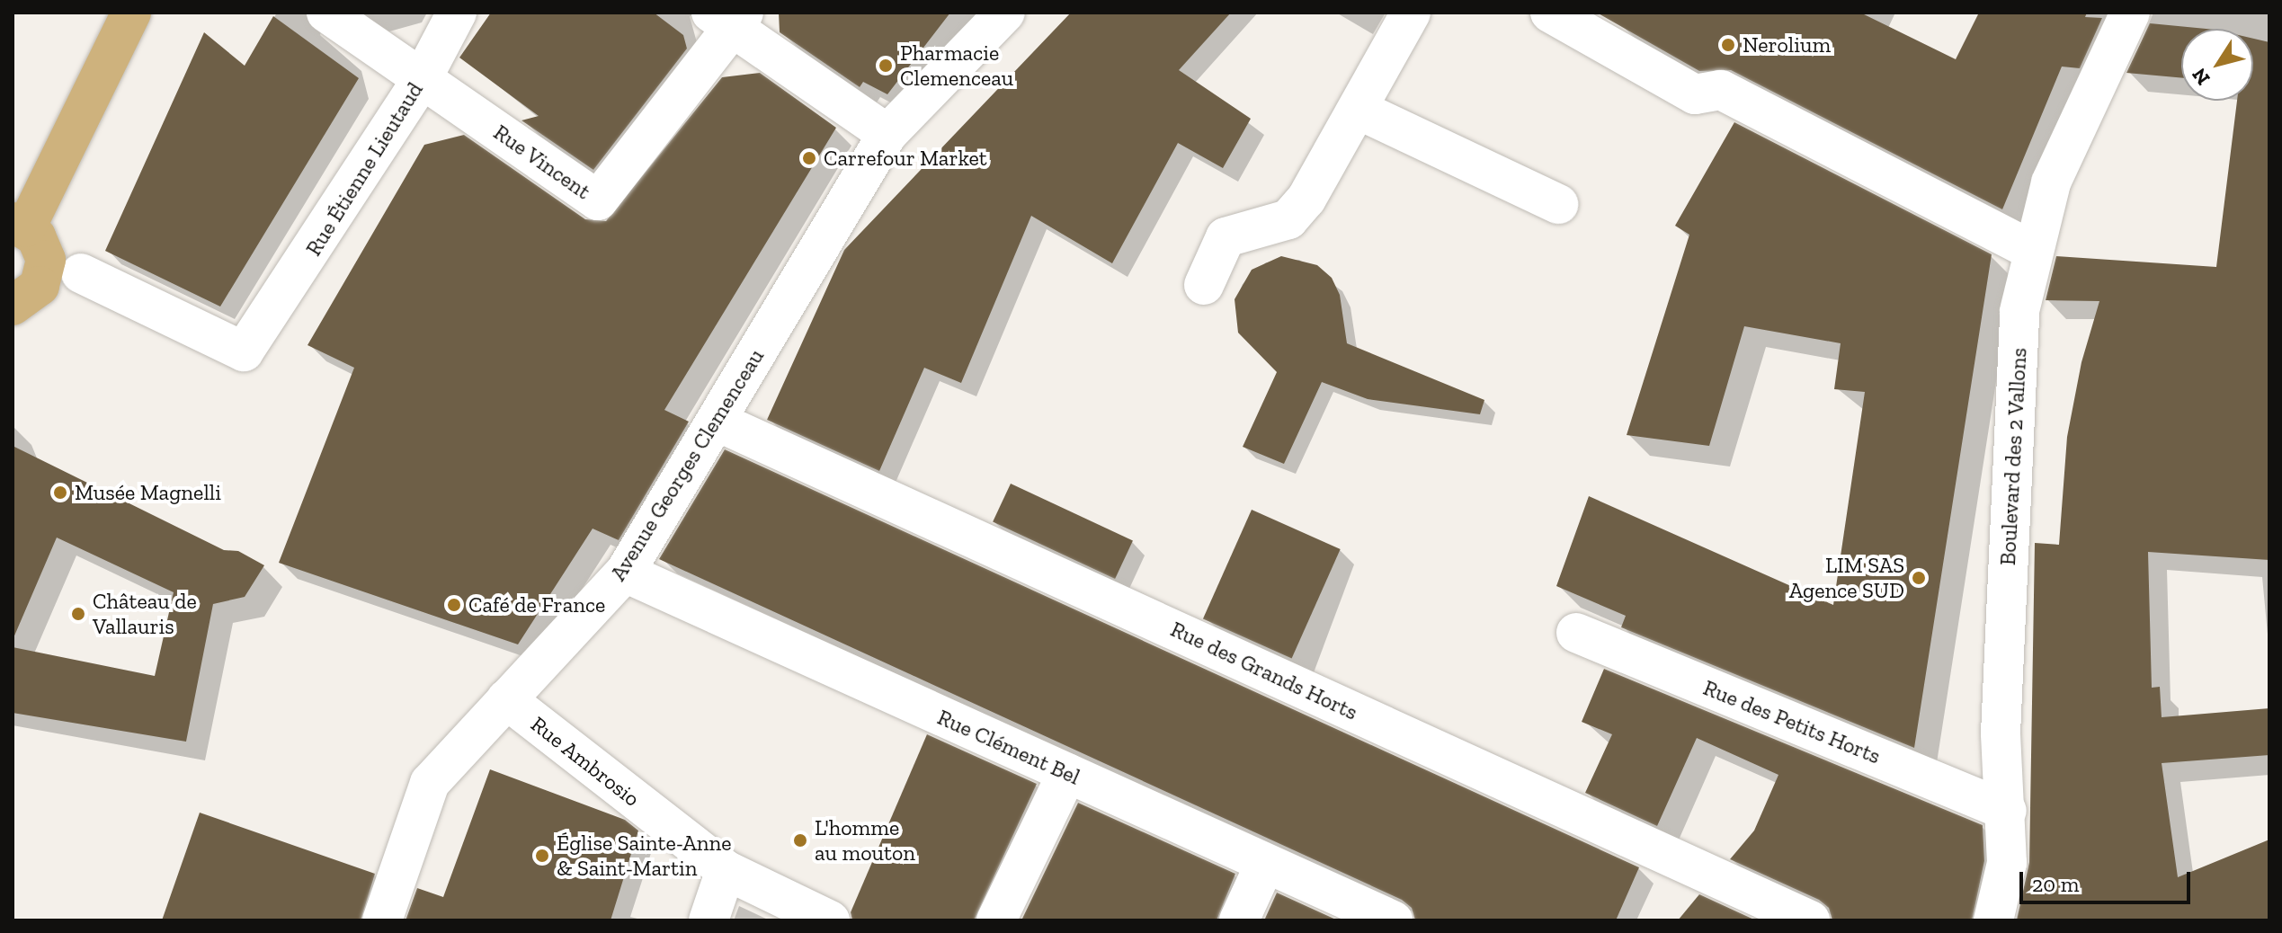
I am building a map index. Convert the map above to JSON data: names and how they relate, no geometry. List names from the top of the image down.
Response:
{
  "streets": {
    "street": [
      "Rue Vincent",
      "Rue Étienne Lieutaud",
      "Boulevard des 2 Vallons",
      "Avenue Georges Clemenceau",
      "Rue des Grands Horts",
      "Rue des Petits Horts",
      "Rue Clément Bel",
      "Rue Ambrosio"
    ]
  },
  "crossings": [
    ["Rue Vincent", "Rue Étienne Lieutaud"],
    ["Boulevard des 2 Vallons", "Rue des Petits Horts"],
    ["Avenue Georges Clemenceau", "Rue des Grands Horts"],
    ["Avenue Georges Clemenceau", "Rue Clément Bel"],
    ["Avenue Georges Clemenceau", "Rue Ambrosio"]
  ],
  "places": [
    "Nerolium",
    "Pharmacie Clemenceau",
    "Carrefour Market",
    "Musée Magnelli",
    "LIM SAS Agence SUD",
    "Café de France",
    "Château de Vallauris",
    "L'homme au mouton",
    "Église Sainte-Anne & Saint-Martin"
  ],
  "scale_bar": "20 m",
  "north": "bottom left"
}
